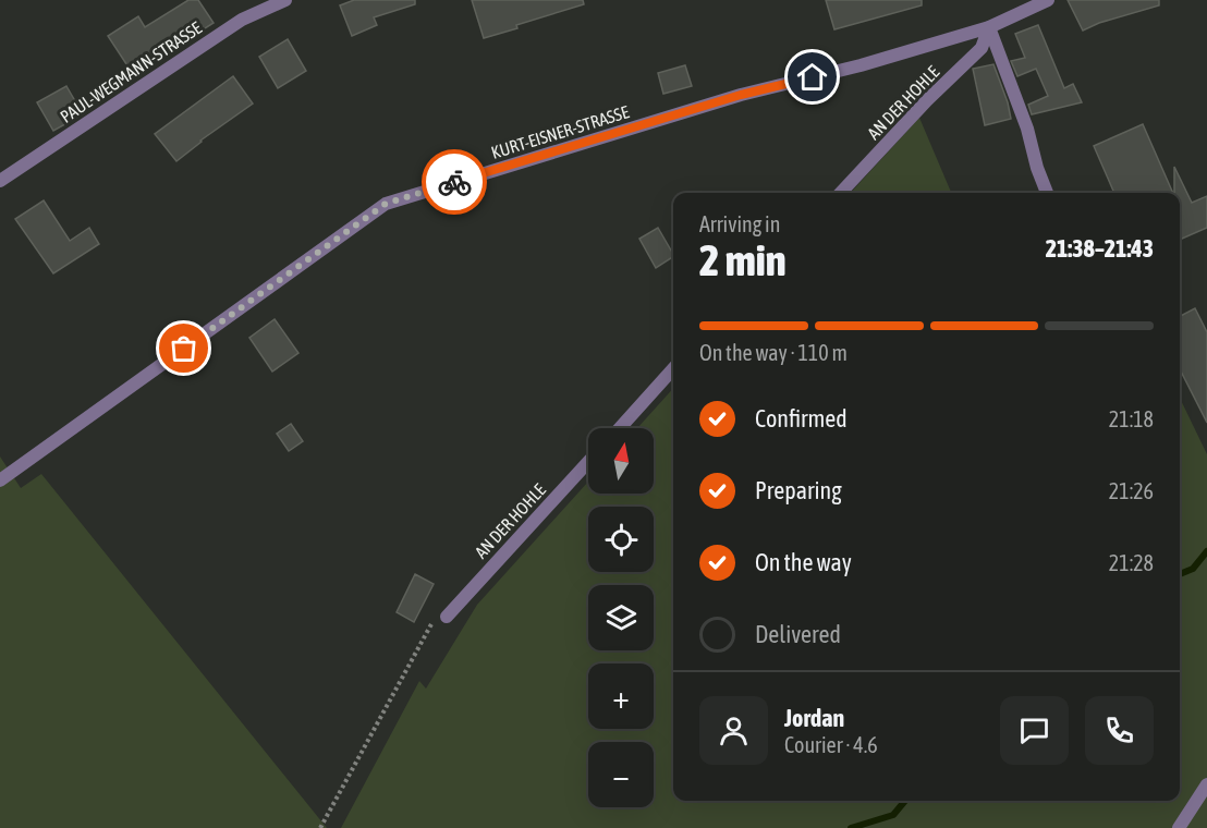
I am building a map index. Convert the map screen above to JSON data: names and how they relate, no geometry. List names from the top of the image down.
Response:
{
  "streets": {
    "street": ["PAUL-WEGMANN-STRASSE", "AN DER HOHLE", "KURT-EISNER-STRASSE"]
  },
  "crossings": [
    ["AN DER HOHLE", "KURT-EISNER-STRASSE"]
  ],
  "north": "top",
  "page": {
    "heading": ["2 min", "Arriving in", "21:38–21:43"],
    "panel": ["Jordan", "Courier · 4.6"],
    "bar": "On the way · 110 m",
    "list": [
      ["Confirmed", "21:18"],
      ["Preparing", "21:26"],
      ["On the way", "21:28"],
      "Delivered"
    ],
    "map_buttons": ["+", "−"]
  }
}
